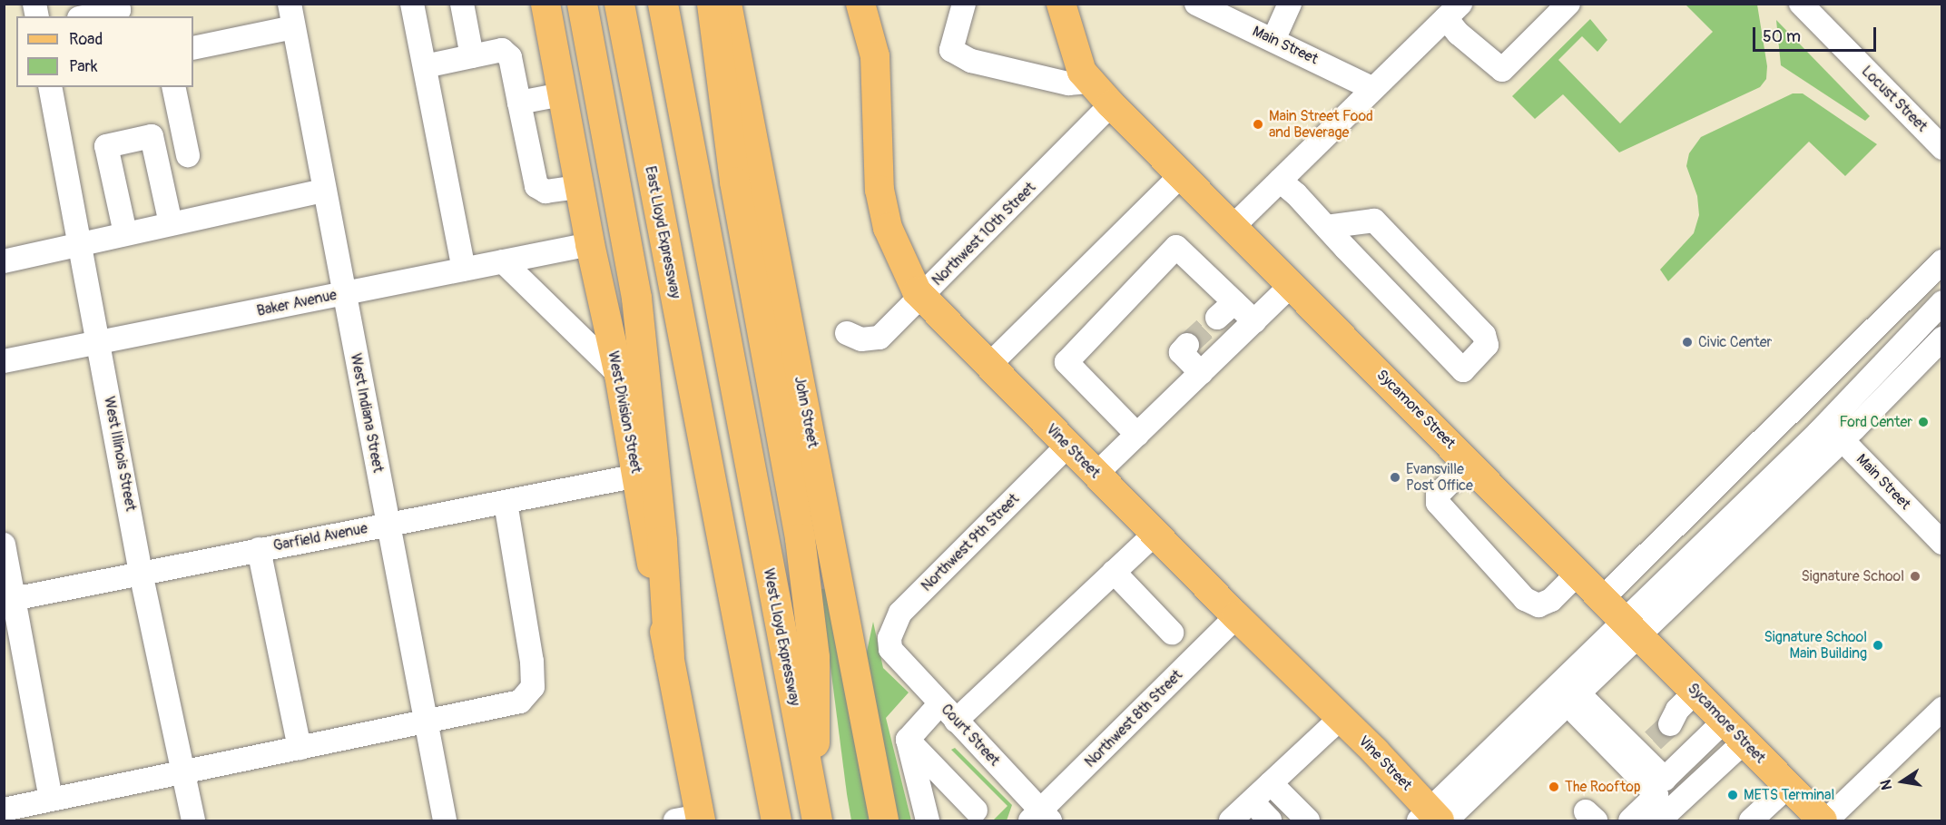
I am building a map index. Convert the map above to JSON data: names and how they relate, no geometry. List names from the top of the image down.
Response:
{
  "streets": {
    "highway": ["East Lloyd Expressway", "West Lloyd Expressway"],
    "main road": [
      "Sycamore Street",
      "West Division Street",
      "John Street",
      "Vine Street"
    ],
    "street": [
      "Main Street",
      "Locust Street",
      "Northwest 10th Street",
      "Baker Avenue",
      "West Indiana Street",
      "West Illinois Street",
      "Garfield Avenue",
      "Northwest 9th Street",
      "Northwest 8th Street",
      "Court Street"
    ]
  },
  "crossings": [
    ["Northwest 10th Street", "Sycamore Street"],
    ["Northwest 10th Street", "Vine Street"],
    ["Baker Avenue", "West Division Street"],
    ["Baker Avenue", "West Indiana Street"],
    ["Baker Avenue", "West Illinois Street"],
    ["West Division Street", "Garfield Avenue"],
    ["West Indiana Street", "Garfield Avenue"],
    ["Vine Street", "Northwest 9th Street"],
    ["Vine Street", "Northwest 8th Street"],
    ["West Illinois Street", "Garfield Avenue"],
    ["Northwest 9th Street", "Court Street"],
    ["Northwest 8th Street", "Court Street"]
  ],
  "places": [
    "Main Street Food and Beverage",
    "Civic Center",
    "Ford Center",
    "Evansville Post Office",
    "Signature School",
    "Signature School Main Building",
    "The Rooftop",
    "METS Terminal"
  ],
  "legend": ["Road", "Park"],
  "scale_bar": "50 m",
  "north": "left"
}
